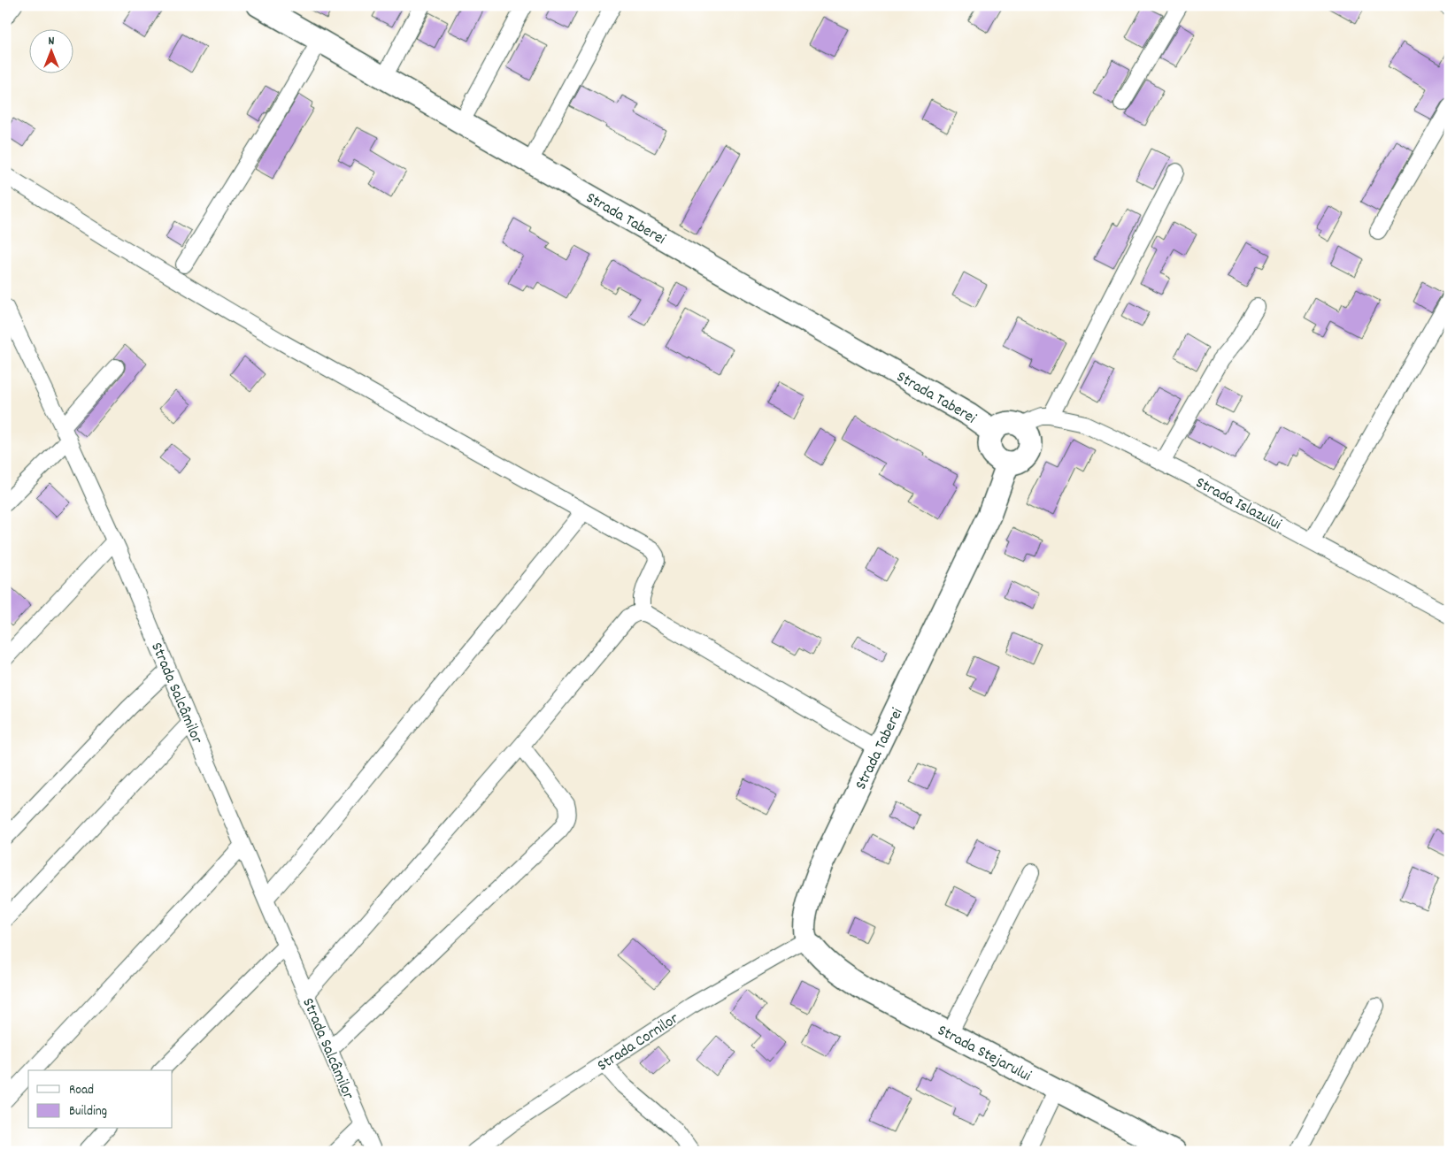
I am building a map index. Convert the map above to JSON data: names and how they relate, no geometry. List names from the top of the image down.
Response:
{
  "streets": {
    "street": [
      "Strada Taberei",
      "Strada Islazului",
      "Strada Salcâmilor",
      "Strada Cornilor",
      "Strada Stejarului"
    ]
  },
  "crossings": [
    ["Strada Taberei", "Strada Islazului"],
    ["Strada Taberei", "Strada Cornilor"],
    ["Strada Taberei", "Strada Stejarului"],
    ["Strada Cornilor", "Strada Stejarului"]
  ],
  "legend": ["Road", "Building"],
  "north": "top"
}
